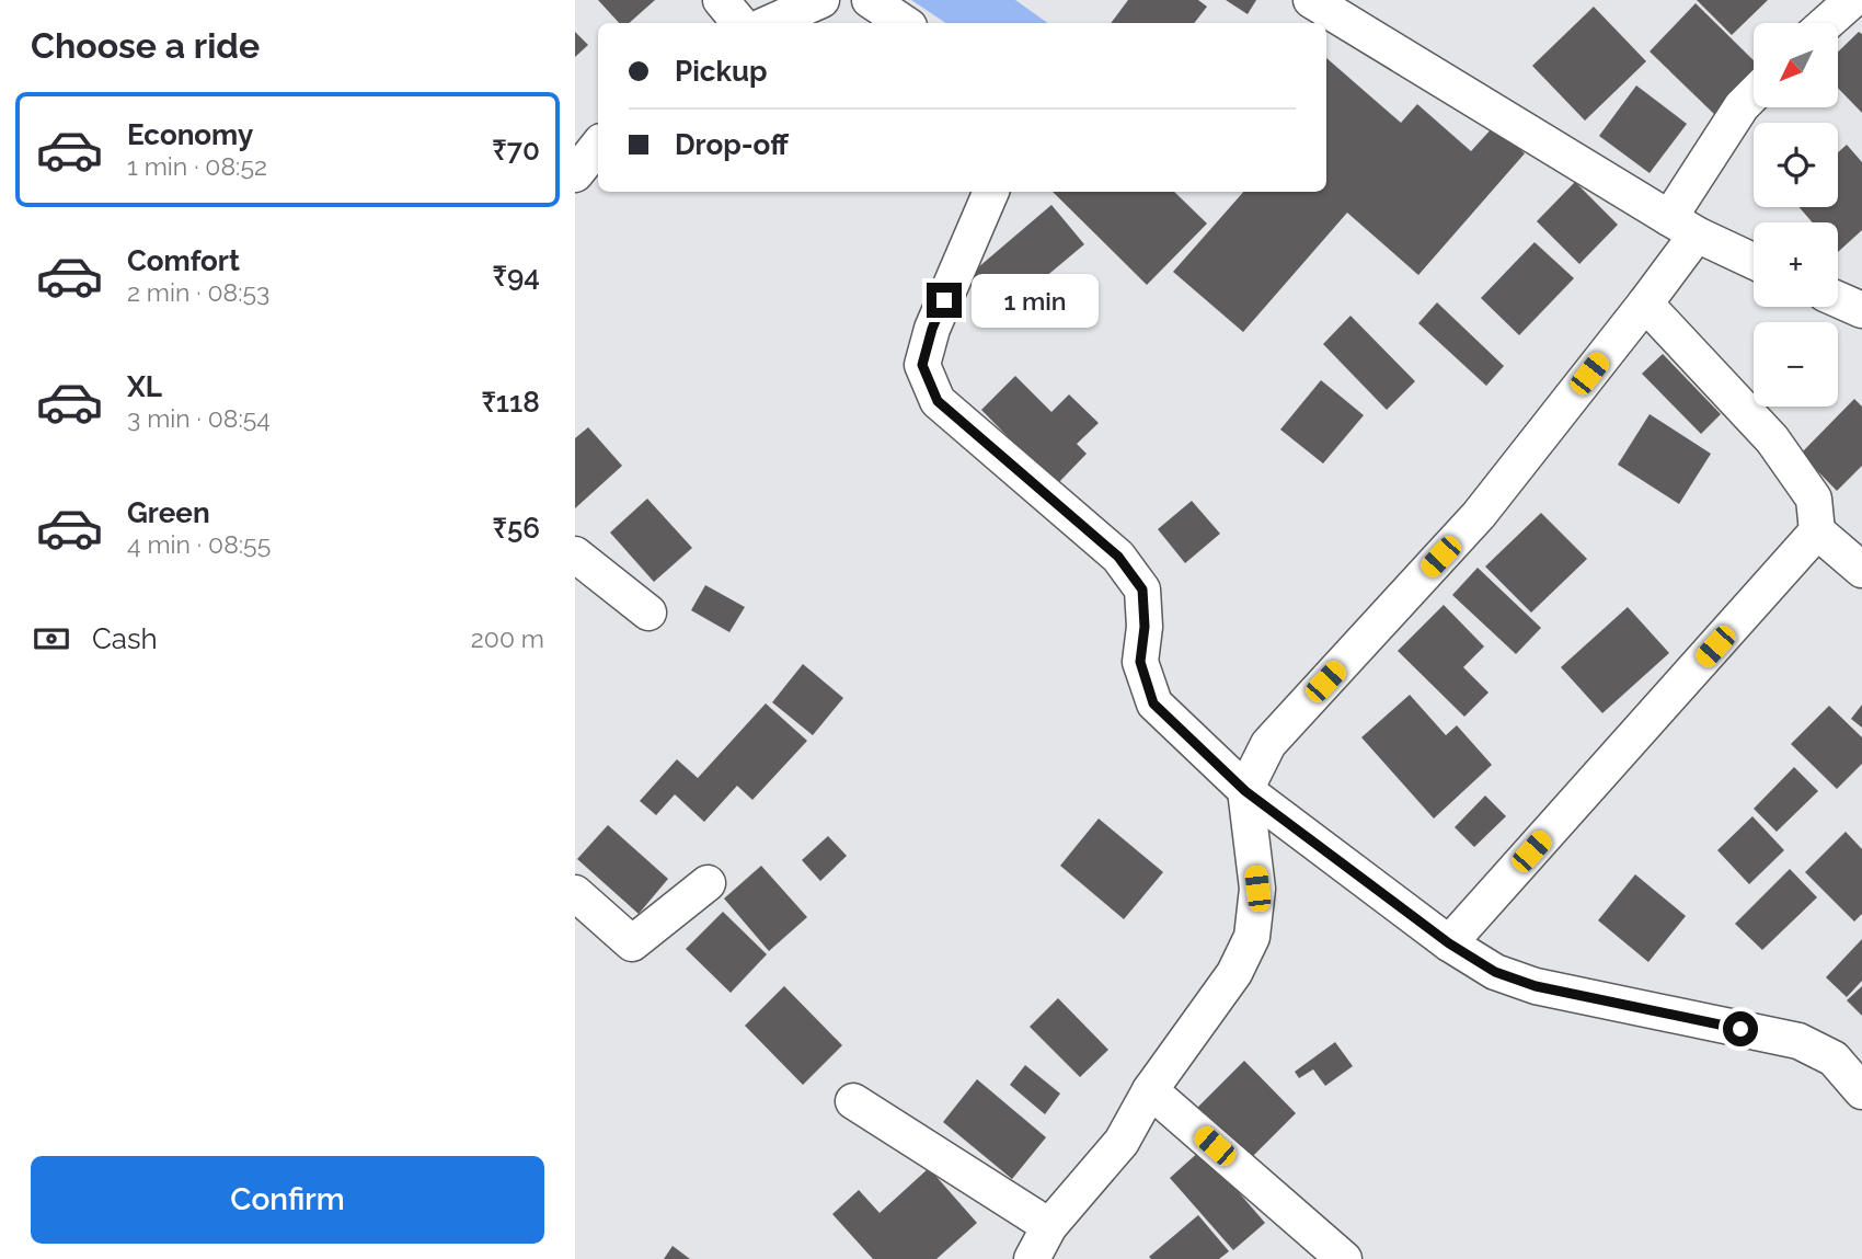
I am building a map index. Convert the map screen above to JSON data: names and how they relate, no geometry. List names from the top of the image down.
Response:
{
  "north": "bottom left",
  "page": {
    "heading": "Choose a ride",
    "map_buttons": ["+", "−"],
    "banner": ["Pickup", "Drop-off"],
    "list": [
      {
        "name": "Economy",
        "note": "1 min · 08:52",
        "value": "₹70"
      },
      {
        "name": "Comfort",
        "note": "2 min · 08:53",
        "value": "₹94"
      },
      {
        "name": "XL",
        "note": "3 min · 08:54",
        "value": "₹118"
      },
      {
        "name": "Green",
        "note": "4 min · 08:55",
        "value": "₹56"
      }
    ],
    "bubble": "1 min",
    "pay": ["Cash", "200 m"],
    "buttons": "Confirm"
  }
}
